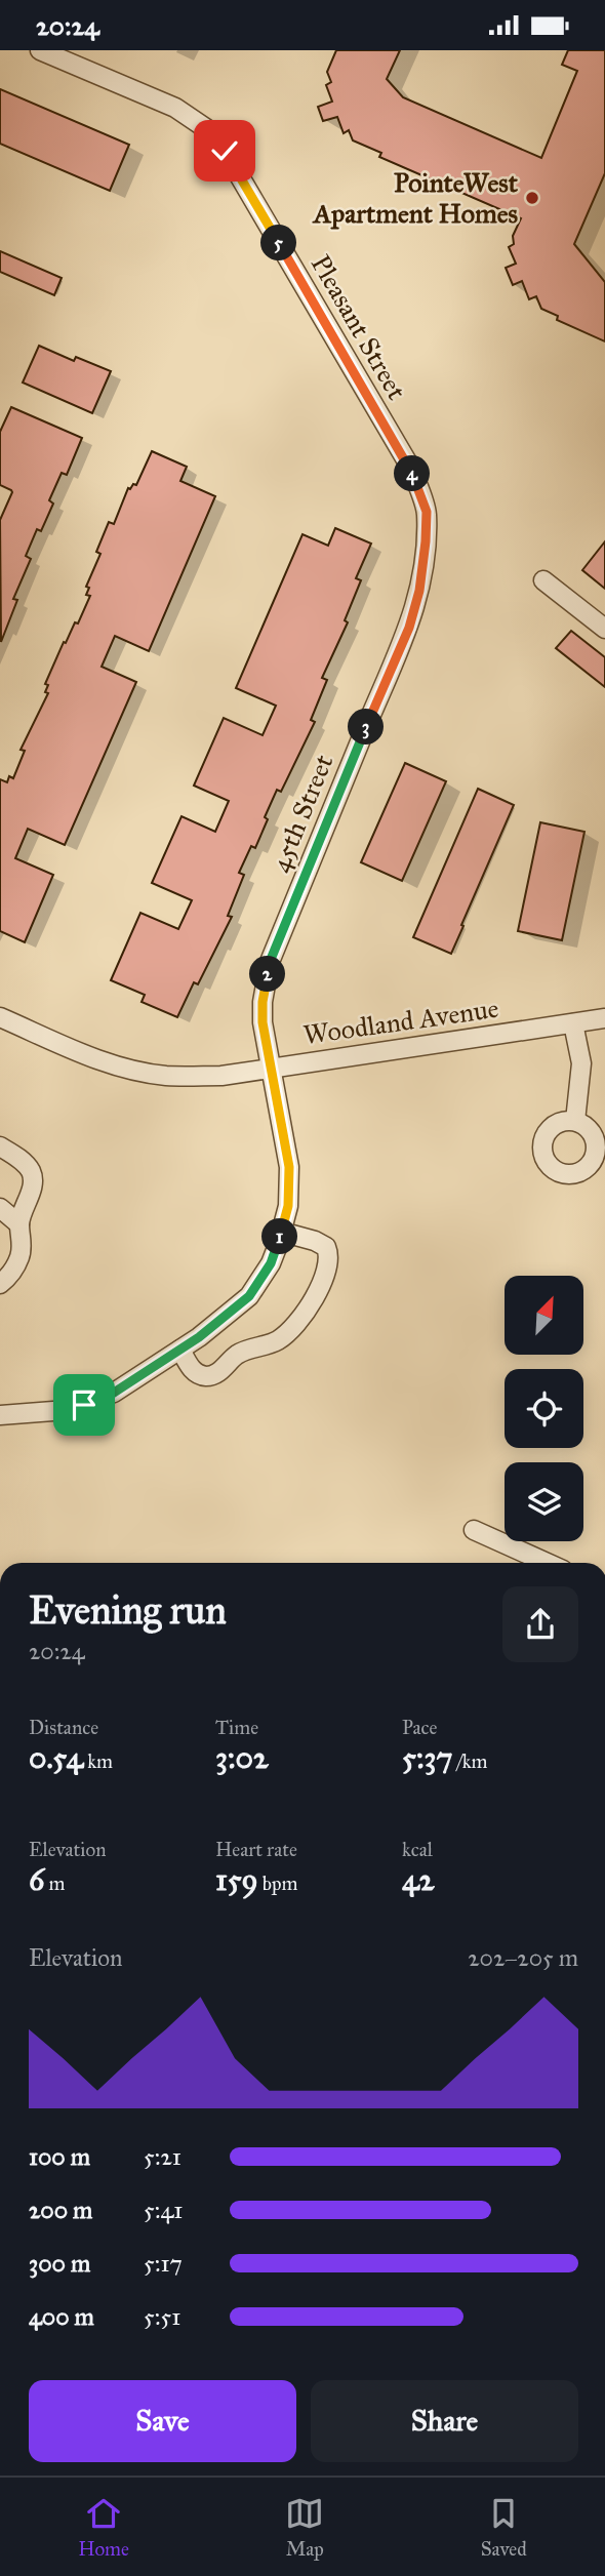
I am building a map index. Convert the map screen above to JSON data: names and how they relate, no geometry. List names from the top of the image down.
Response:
{
  "streets": {
    "street": ["Pleasant Street", "45th Street", "Woodland Avenue"]
  },
  "crossings": [
    ["Pleasant Street", "45th Street"],
    ["45th Street", "Woodland Avenue"]
  ],
  "places": ["PointeWest Apartment Homes"],
  "north": "top right",
  "page": {
    "status": "20:24",
    "pins": [
      "5",
      "4",
      "3",
      "2",
      "1"
    ],
    "heading": ["Evening run", "20:24"],
    "stats": [
      ["Distance", "0.54 km"],
      ["Time", "3:02"],
      ["Pace", "5:37 /km"],
      ["Elevation", "6 m"],
      ["Heart rate", "159 bpm"],
      ["kcal", "42"]
    ],
    "chart": ["Elevation", "202–205 m"],
    "list": [
      {
        "name": "100 m",
        "note": "5:21"
      },
      {
        "name": "200 m",
        "note": "5:41"
      },
      {
        "name": "300 m",
        "note": "5:17"
      },
      {
        "name": "400 m",
        "note": "5:51"
      }
    ],
    "buttons": ["Save", "Share"],
    "tabs": ["Home", "Map", "Saved"]
  }
}
